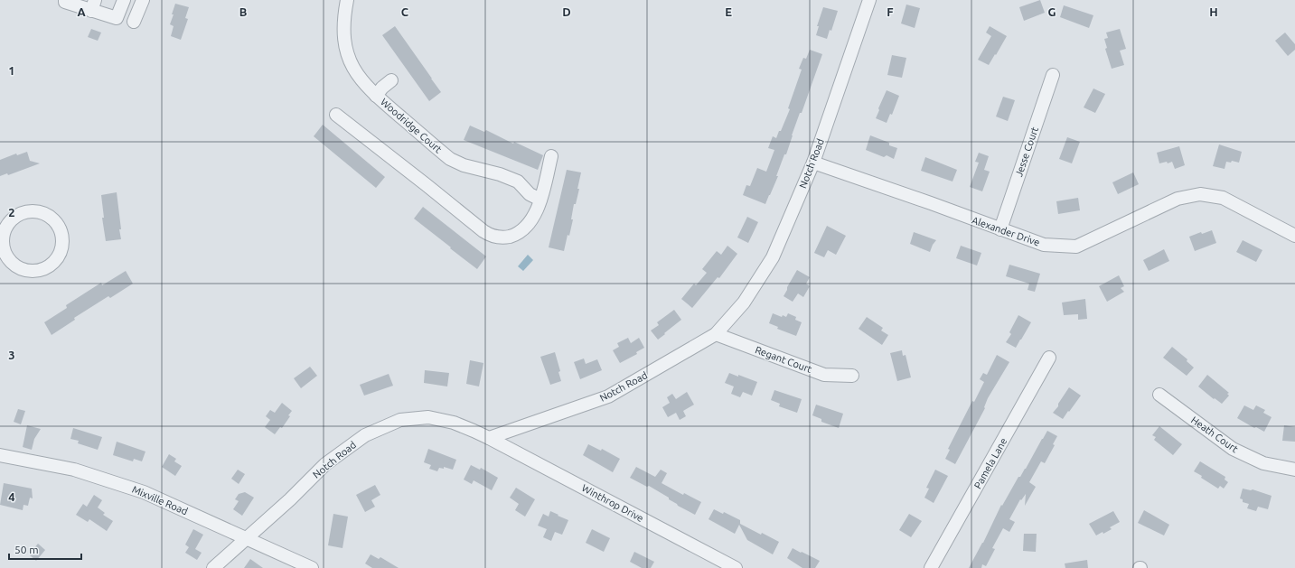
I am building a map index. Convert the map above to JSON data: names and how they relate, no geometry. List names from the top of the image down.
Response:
{
  "streets": {
    "street": [
      "Woodridge Court",
      "Jesse Court",
      "Notch Road",
      "Alexander Drive",
      "Regant Court",
      "Heath Court",
      "Pamela Lane",
      "Mixville Road",
      "Winthrop Drive"
    ]
  },
  "crossings": [
    ["Jesse Court", "Alexander Drive"],
    ["Notch Road", "Alexander Drive"],
    ["Notch Road", "Regant Court"],
    ["Notch Road", "Mixville Road"],
    ["Notch Road", "Winthrop Drive"]
  ],
  "scale_bar": "50 m",
  "grid": {
    "columns": [
      "A",
      "B",
      "C",
      "D",
      "E",
      "F",
      "G",
      "H"
    ],
    "rows": [
      "1",
      "2",
      "3",
      "4"
    ]
  }
}
